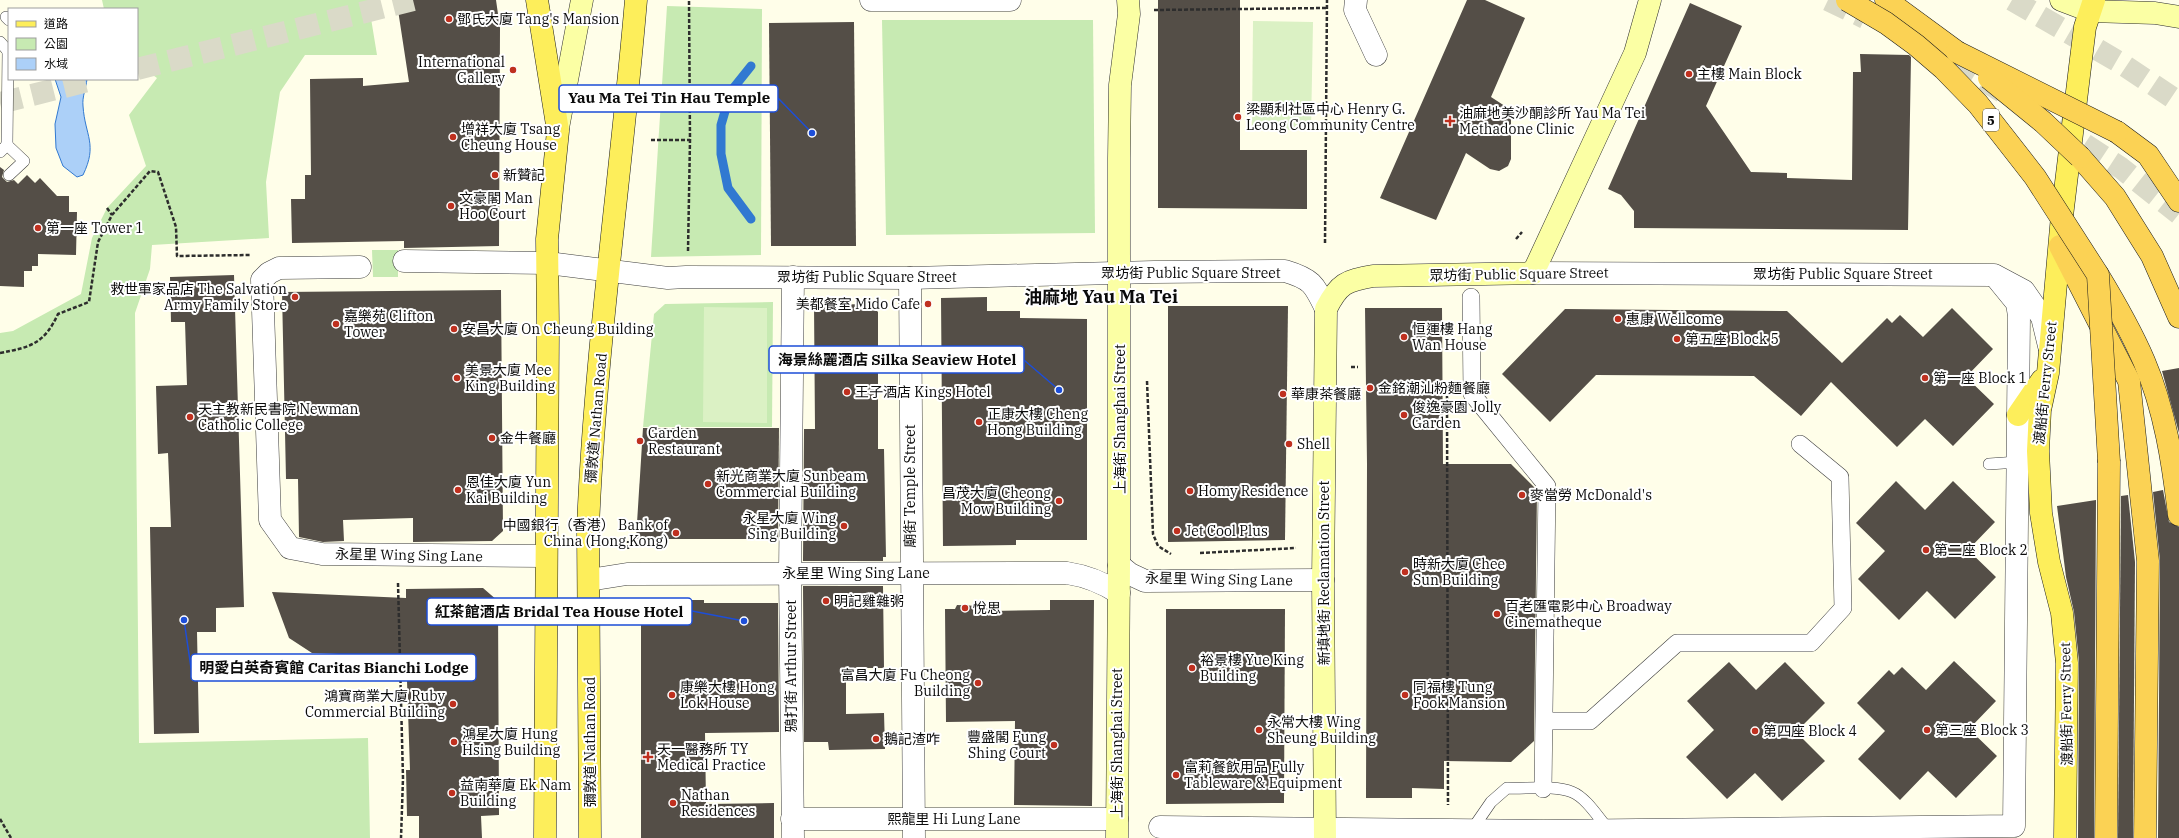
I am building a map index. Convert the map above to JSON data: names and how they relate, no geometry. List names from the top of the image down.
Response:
{
  "streets": {
    "highway": ["5"],
    "main road": [
      "眾坊街 Public Square Street",
      "渡船街 Ferry Street",
      "彌敦道 Nathan Road",
      "上海街 Shanghai Street",
      "新填地街 Reclamation Street"
    ],
    "street": [
      "廟街 Temple Street",
      "永星里 Wing Sing Lane",
      "鴉打街 Arthur Street",
      "熙龍里 Hi Lung Lane"
    ]
  },
  "crossings": [
    ["眾坊街 Public Square Street", "渡船街 Ferry Street"],
    ["眾坊街 Public Square Street", "彌敦道 Nathan Road"],
    ["眾坊街 Public Square Street", "上海街 Shanghai Street"],
    ["眾坊街 Public Square Street", "廟街 Temple Street"],
    ["眾坊街 Public Square Street", "新填地街 Reclamation Street"],
    ["眾坊街 Public Square Street", "鴉打街 Arthur Street"],
    ["彌敦道 Nathan Road", "永星里 Wing Sing Lane"],
    ["上海街 Shanghai Street", "永星里 Wing Sing Lane"],
    ["上海街 Shanghai Street", "熙龍里 Hi Lung Lane"],
    ["廟街 Temple Street", "永星里 Wing Sing Lane"],
    ["廟街 Temple Street", "熙龍里 Hi Lung Lane"],
    ["永星里 Wing Sing Lane", "新填地街 Reclamation Street"],
    ["永星里 Wing Sing Lane", "鴉打街 Arthur Street"],
    ["鴉打街 Arthur Street", "熙龍里 Hi Lung Lane"]
  ],
  "districts": ["油麻地 Yau Ma Tei"],
  "places": {
    "other": [
      "鄧氏大廈 Tang's Mansion",
      "International Gallery",
      "主樓 Main Block",
      "梁顯利社區中心 Henry G. Leong Community Centre",
      "Yau Ma Tei Tin Hau Temple",
      "增祥大廈 Tsang Cheung House",
      "新贊記",
      "文豪閣 Man Hoo Court",
      "第一座 Tower 1",
      "救世軍家品店 The Salvation Army Family Store",
      "美都餐室 Mido Cafe",
      "惠康 Wellcome",
      "嘉樂苑 Clifton Tower",
      "安昌大廈 On Cheung Building",
      "恒運樓 Hang Wan House",
      "第五座 Block 5",
      "美景大廈 Mee King Building",
      "第一座 Block 1",
      "金銘潮汕粉麵餐廳",
      "海景絲麗酒店 Silka Seaview Hotel",
      "王子酒店 Kings Hotel",
      "華康茶餐廳",
      "俊逸豪園 Jolly Garden",
      "天主教新民書院 Newman Catholic College",
      "正康大樓 Cheng Hong Building",
      "金牛餐廳",
      "Garden Restaurant",
      "Shell",
      "新光商業大廈 Sunbeam Commercial Building",
      "恩佳大廈 Yun Kai Building",
      "Homy Residence",
      "麥當勞 McDonald's",
      "昌茂大廈 Cheong Mow Building",
      "永星大廈 Wing Sing Building",
      "Jet Cool Plus",
      "中國銀行（香港） Bank of China (Hong Kong)",
      "第二座 Block 2",
      "時新大廈 Chee Sun Building",
      "明記雞雜粥",
      "悅思",
      "百老匯電影中心 Broadway Cinematheque",
      "明愛白英奇賓館 Caritas Bianchi Lodge",
      "紅茶館酒店 Bridal Tea House Hotel",
      "裕景樓 Yue King Building",
      "富昌大廈 Fu Cheong Building",
      "康樂大樓 Hong Lok House",
      "同福樓 Tung Fook Mansion",
      "鴻寶商業大廈 Ruby Commercial Building",
      "永常大樓 Wing Sheung Building",
      "第三座 Block 3",
      "第四座 Block 4",
      "鵝記渣咋",
      "鴻星大廈 Hung Hsing Building",
      "豐盛閣 Fung Shing Court",
      "富莉餐飲用品 Fully Tableware & Equipment",
      "益南華廈 Ek Nam Building",
      "Nathan Residences"
    ],
    "health": ["油麻地美沙酮診所 Yau Ma Tei Methadone Clinic", "天一醫務所 TY Medical Practice"]
  },
  "legend": ["道路", "公園", "水域"]
}
